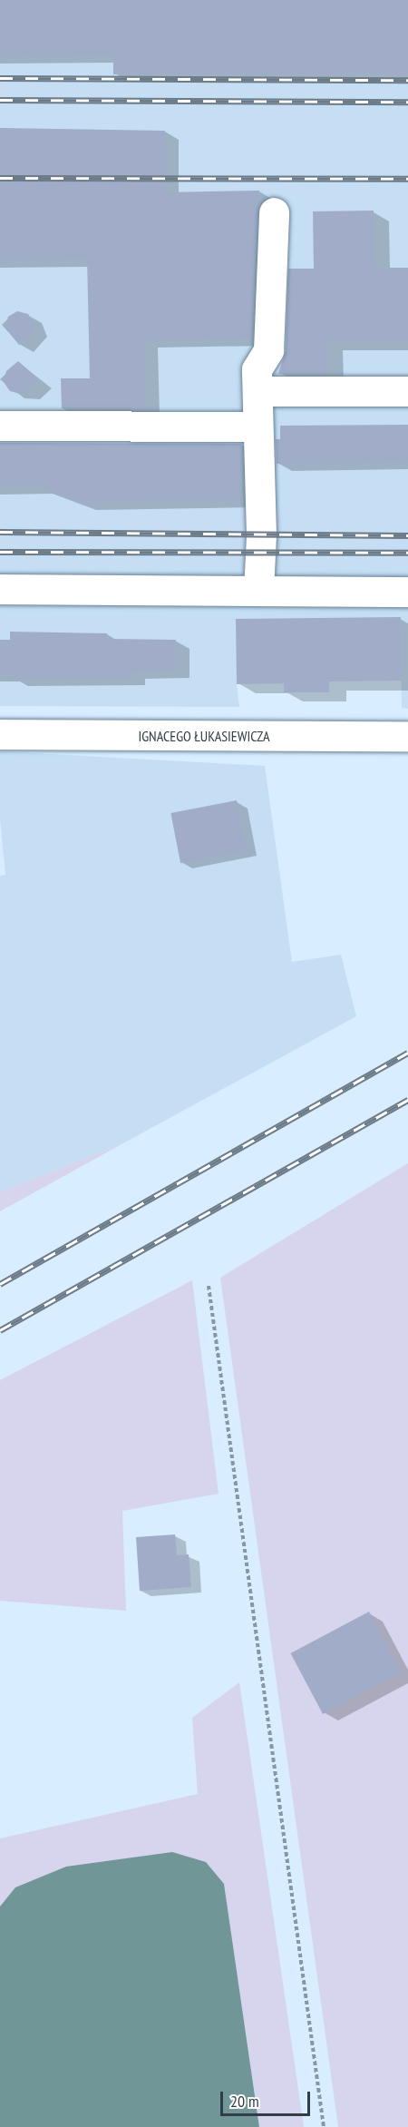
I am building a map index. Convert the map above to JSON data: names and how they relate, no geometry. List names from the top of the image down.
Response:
{
  "streets": {
    "street": ["IGNACEGO ŁUKASIEWICZA"]
  },
  "scale_bar": "20 m"
}
